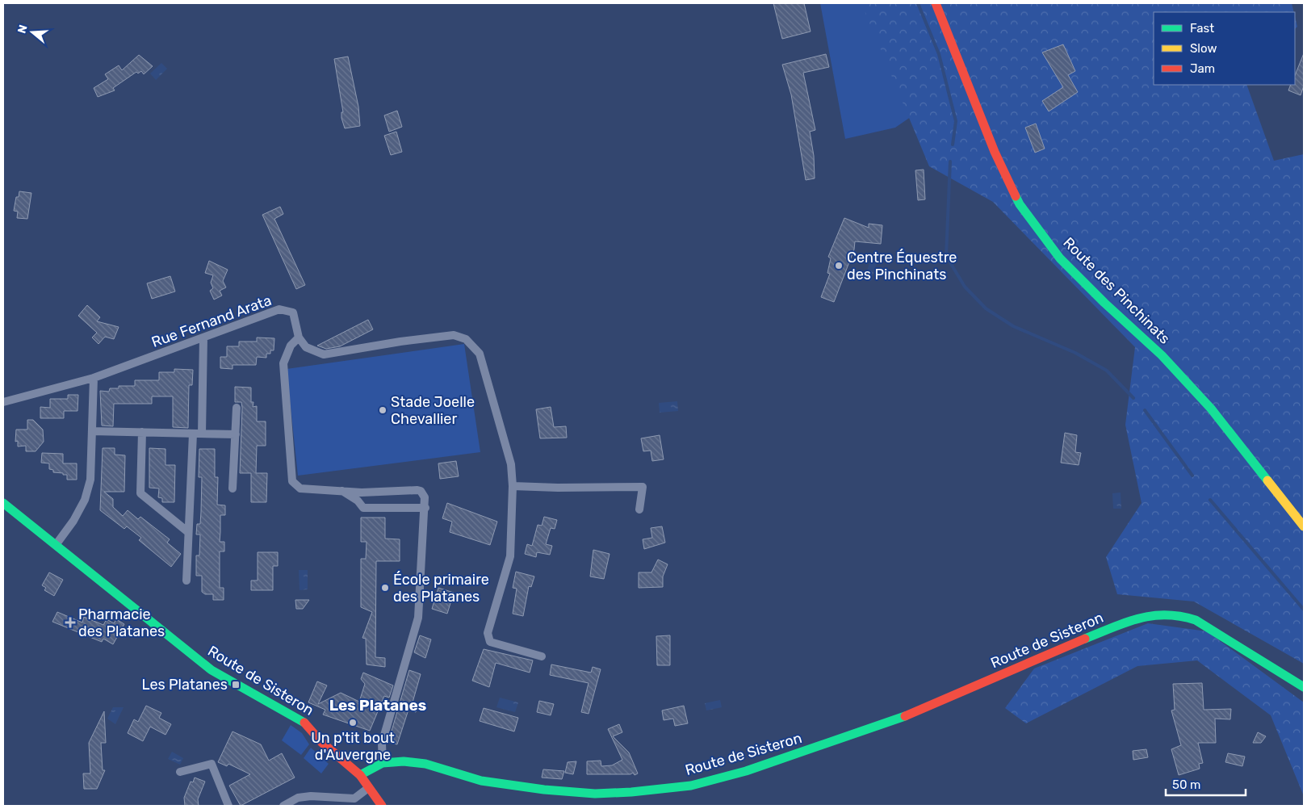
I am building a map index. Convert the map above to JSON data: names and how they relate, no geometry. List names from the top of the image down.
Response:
{
  "streets": {
    "main road": ["Route des Pinchinats", "Route de Sisteron"],
    "street": ["Rue Fernand Arata"]
  },
  "districts": ["Les Platanes"],
  "places": {
    "other": [
      "Centre Équestre des Pinchinats",
      "Stade Joelle Chevallier",
      "École primaire des Platanes",
      "Un p'tit bout d'Auvergne"
    ],
    "health": ["Pharmacie des Platanes"],
    "transit": ["Les Platanes"]
  },
  "legend": ["Fast", "Slow", "Jam"],
  "scale_bar": "50 m",
  "north": "left"
}
